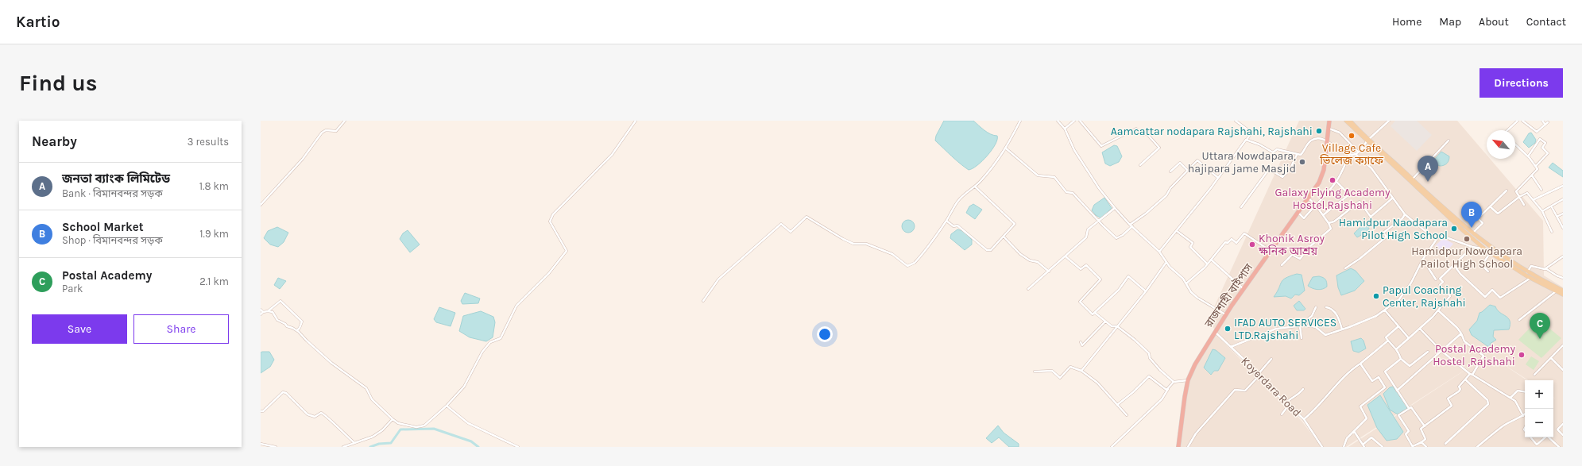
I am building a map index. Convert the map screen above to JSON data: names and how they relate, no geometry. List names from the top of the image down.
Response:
{
  "streets": {
    "highway": ["রাজশাহী বাইপাস"],
    "street": ["Koyerdara Road"]
  },
  "crossings": [
    ["রাজশাহী বাইপাস", "Koyerdara Road"]
  ],
  "places": [
    "Aamcattar nodapara Rajshahi, Rajshahi",
    "Village Cafe ভিলেজ ক্যাফে",
    "Uttara Nowdapara, hajipara jame Masjid",
    "Galaxy Flying Academy Hostel,Rajshahi",
    "Hamidpur Naodapara Pilot High School",
    "Hamidpur Nowdapara Pailot High School",
    "Khonik Asroy ক্ষনিক আশ্রয়",
    "Papul Coaching Center, Rajshahi",
    "IFAD AUTO SERVICES LTD.Rajshahi",
    "Postal Academy Hostel ,Rajshahi"
  ],
  "north": "top left",
  "page": {
    "header": "Kartio",
    "nav": [
      "Home",
      "Map",
      "About",
      "Contact"
    ],
    "buttons": [
      "Directions",
      ["Save", "Share"]
    ],
    "title": "Find us",
    "heading": ["Nearby", "3 results"],
    "pins": ["A", "B", "C"],
    "list": [
      {
        "mark": "A",
        "name": "জনতা ব্যাংক লিমিটেড",
        "note": "Bank · বিমানবন্দর সড়ক",
        "value": "1.8 km"
      },
      {
        "mark": "B",
        "name": "School Market",
        "note": "Shop · বিমানবন্দর সড়ক",
        "value": "1.9 km"
      },
      {
        "mark": "C",
        "name": "Postal Academy",
        "note": "Park",
        "value": "2.1 km"
      }
    ],
    "map_buttons": ["+", "−"]
  }
}
